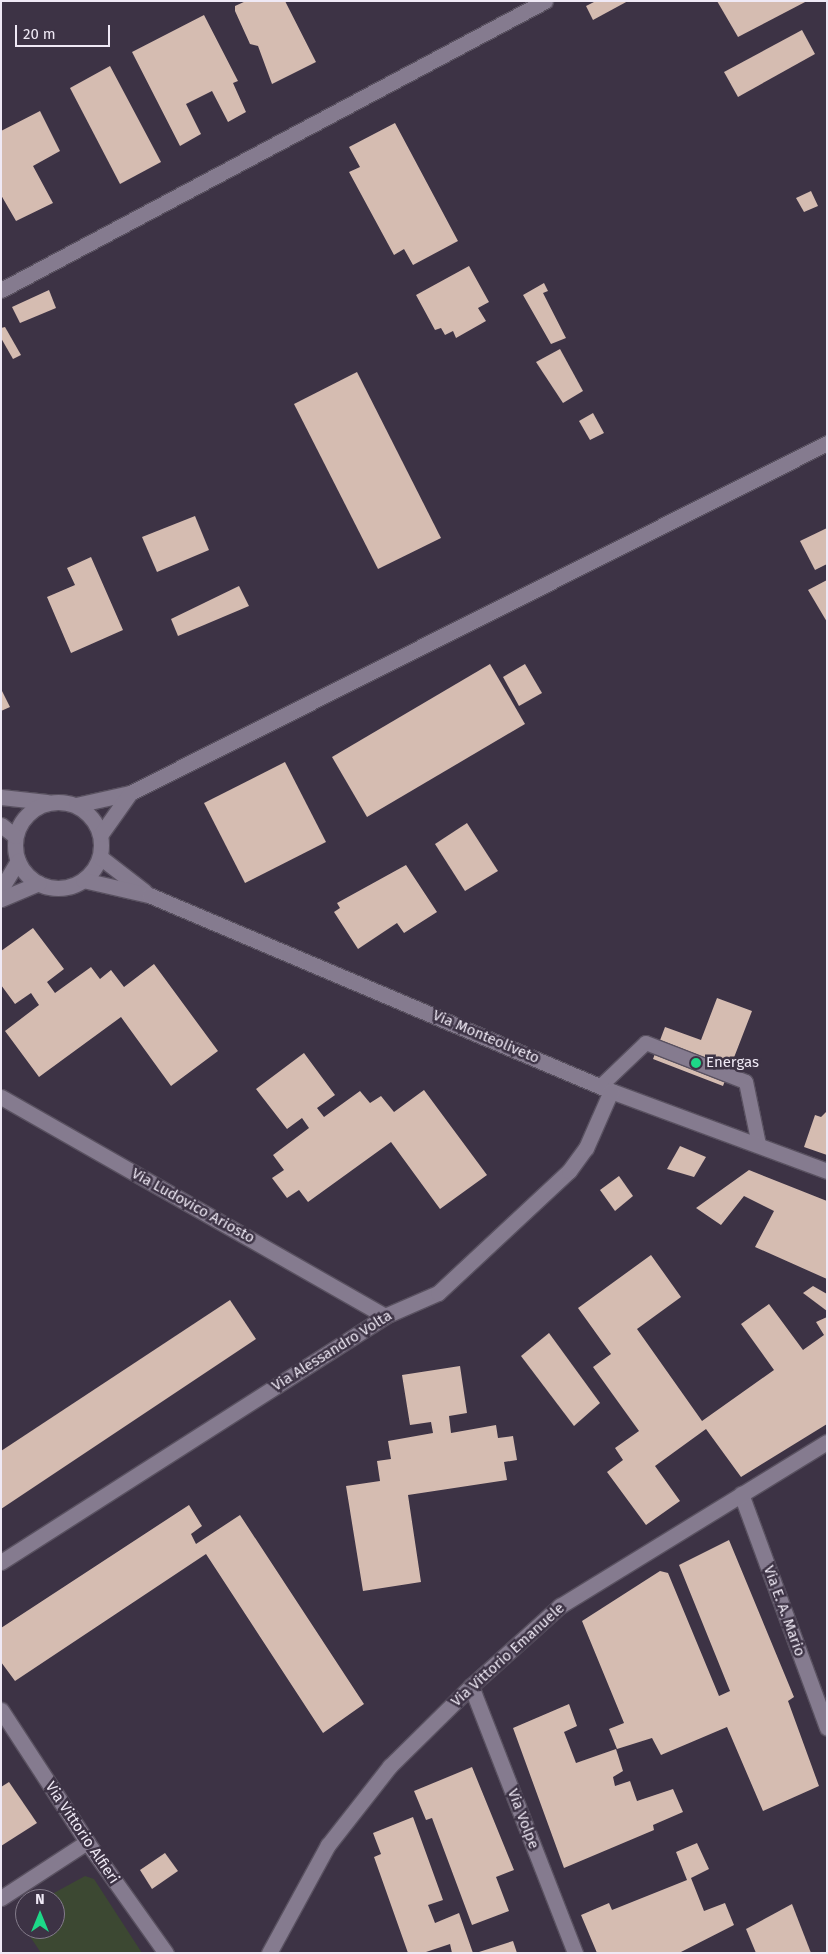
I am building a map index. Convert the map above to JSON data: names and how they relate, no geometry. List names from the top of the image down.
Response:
{
  "streets": {
    "street": [
      "Via Monteoliveto",
      "Via Ludovico Ariosto",
      "Via Alessandro Volta",
      "Via E. A. Mario",
      "Via Vittorio Emanuele",
      "Via Volpe",
      "Via Vittorio Alfieri"
    ]
  },
  "crossings": [
    ["Via Monteoliveto", "Via Alessandro Volta"],
    ["Via Ludovico Ariosto", "Via Alessandro Volta"],
    ["Via E. A. Mario", "Via Vittorio Emanuele"],
    ["Via Vittorio Emanuele", "Via Volpe"]
  ],
  "places": ["Energas"],
  "scale_bar": "20 m",
  "north": "top"
}
